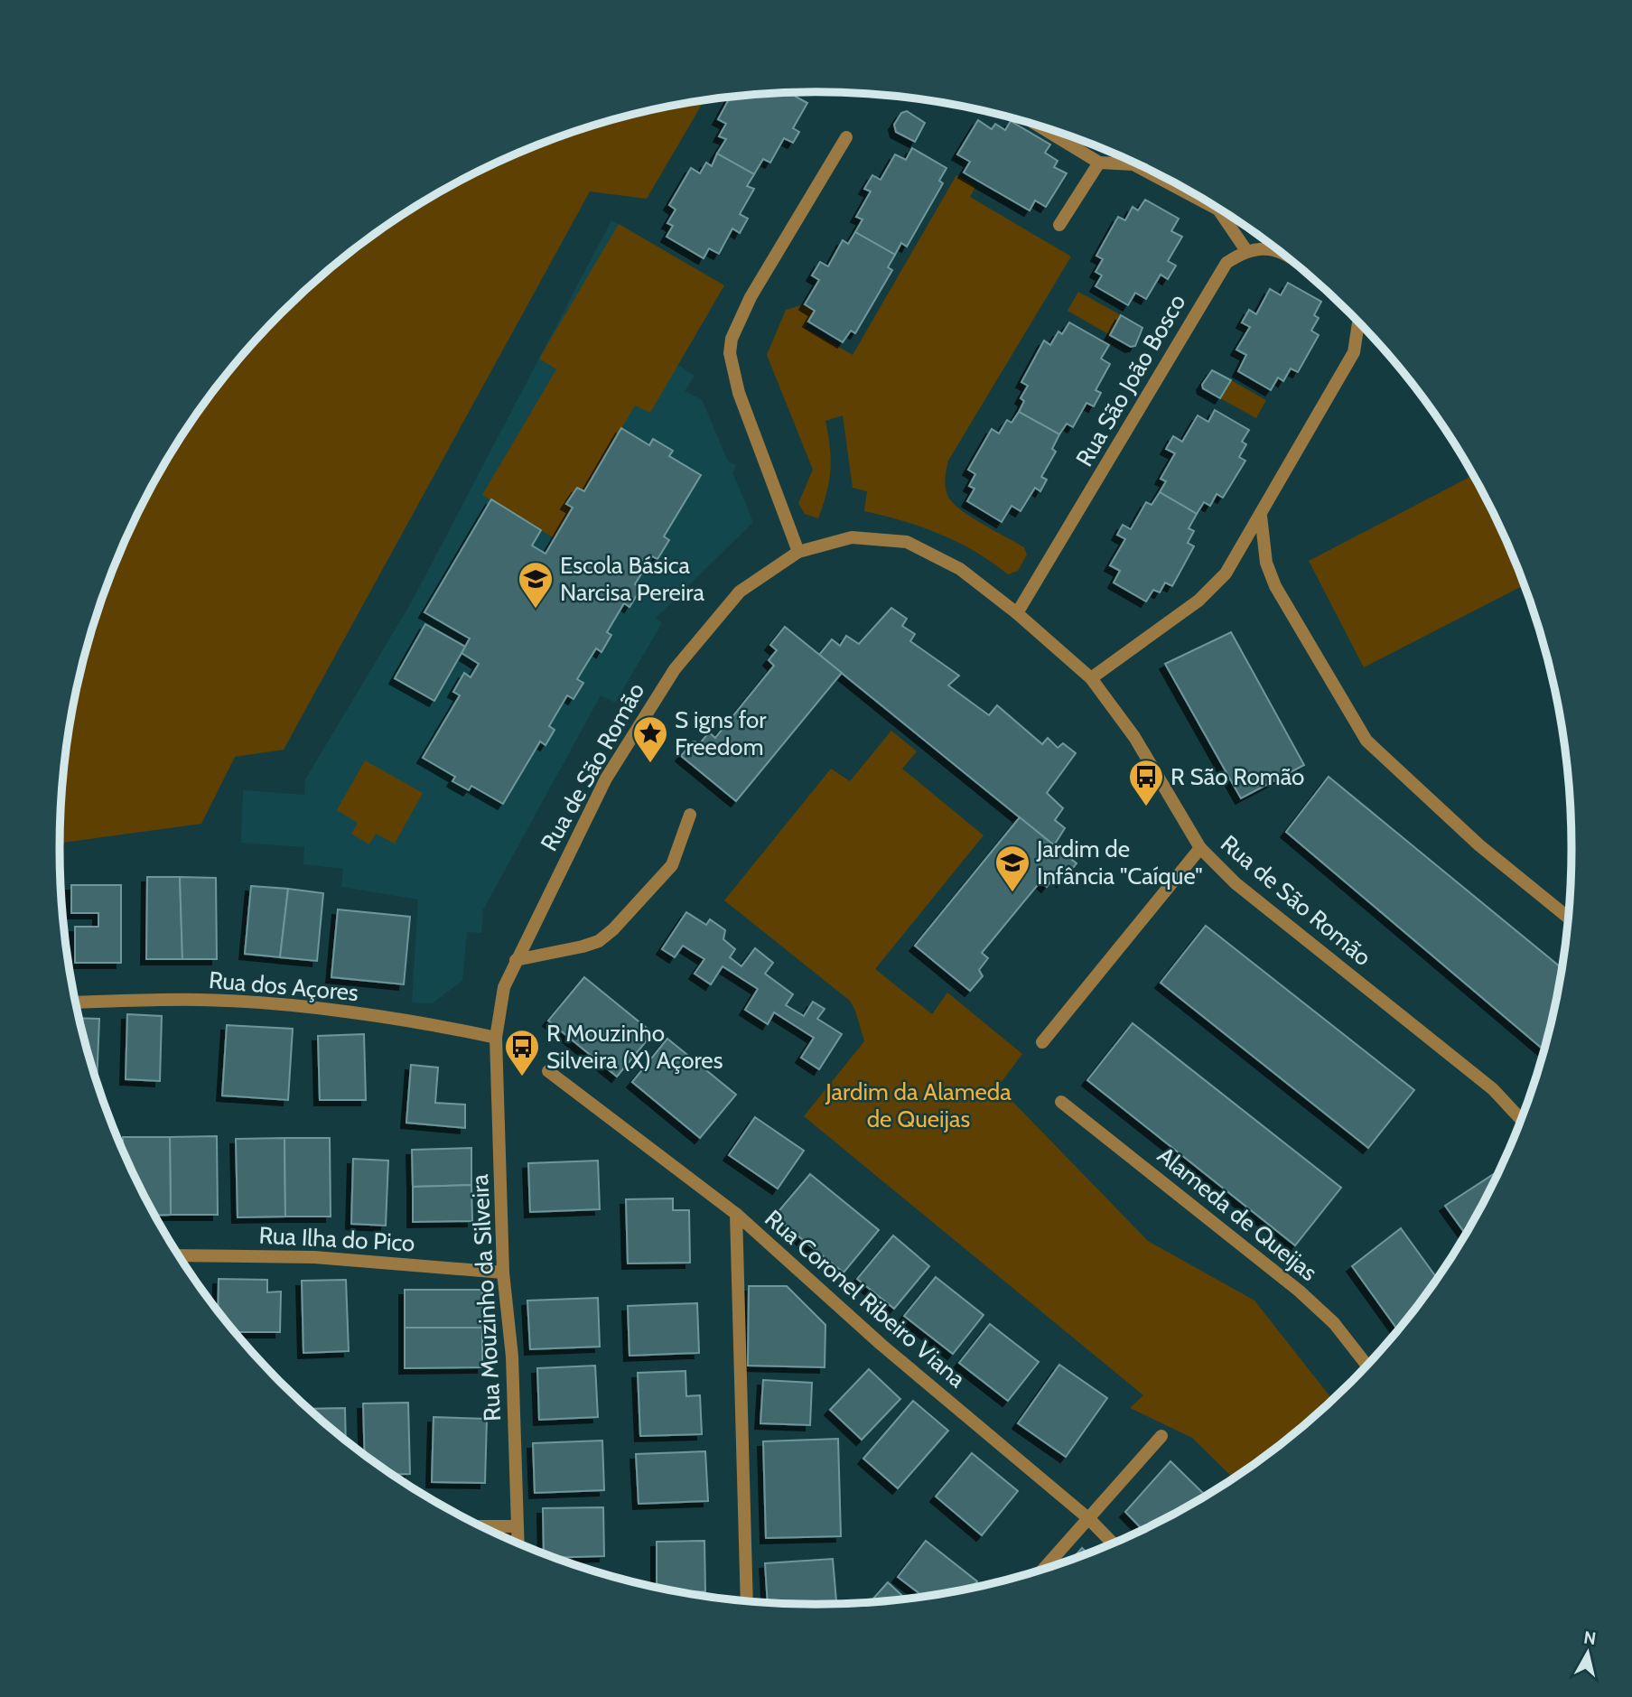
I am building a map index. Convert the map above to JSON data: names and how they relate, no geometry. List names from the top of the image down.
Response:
{
  "streets": {
    "street": [
      "Rua São João Bosco",
      "Rua de São Romão",
      "Rua dos Açores",
      "Alameda de Queijas",
      "Rua Ilha do Pico",
      "Rua Mouzinho da Silveira",
      "Rua Coronel Ribeiro Viana"
    ]
  },
  "crossings": [
    ["Rua São João Bosco", "Rua de São Romão"],
    ["Rua de São Romão", "Rua dos Açores"],
    ["Rua de São Romão", "Rua Mouzinho da Silveira"],
    ["Rua dos Açores", "Rua Mouzinho da Silveira"],
    ["Rua Ilha do Pico", "Rua Mouzinho da Silveira"]
  ],
  "parks": ["Jardim da Alameda de Queijas"],
  "places": {
    "school or university": ["Escola Básica Narcisa Pereira", "Jardim de Infância \"Caíque\""],
    "place": ["S igns for Freedom"],
    "bus stop": ["R São Romão", "R Mouzinho Silveira (X) Açores"]
  },
  "north": "top"
}
